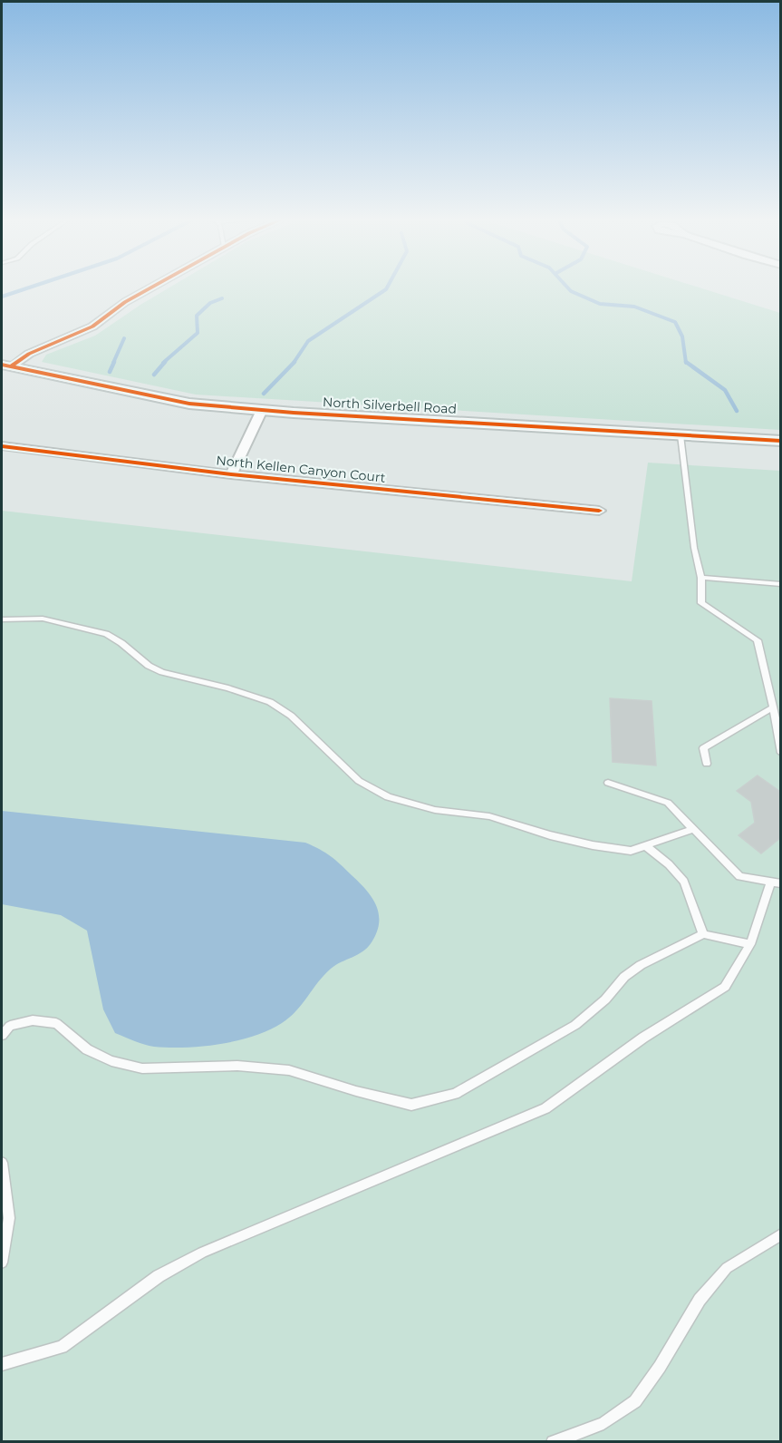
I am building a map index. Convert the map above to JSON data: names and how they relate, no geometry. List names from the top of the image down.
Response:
{
  "streets": {
    "main road": ["North Silverbell Road"],
    "street": ["North Kellen Canyon Court"]
  },
  "crossings": [
    ["North Silverbell Road", "North Kellen Canyon Court"]
  ]
}
